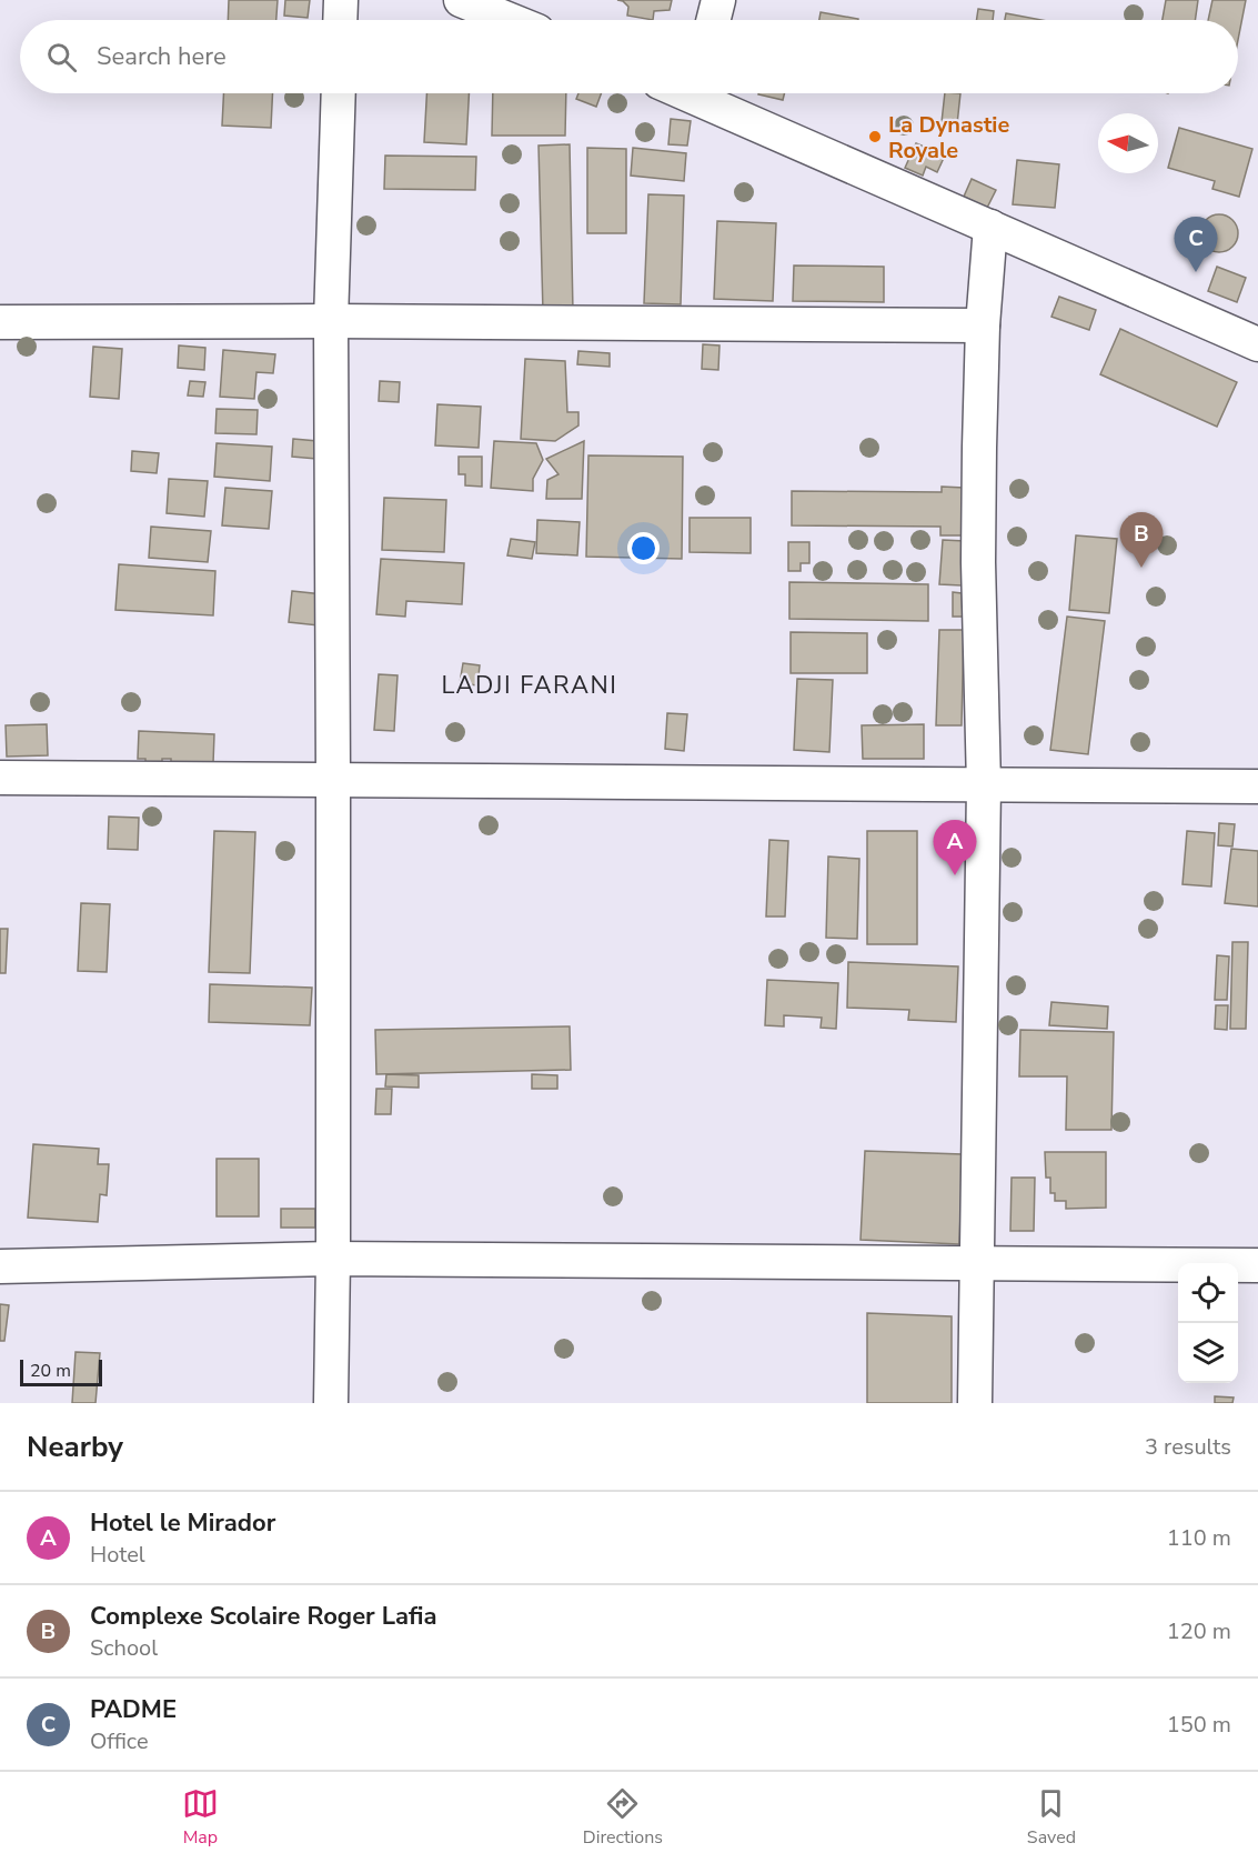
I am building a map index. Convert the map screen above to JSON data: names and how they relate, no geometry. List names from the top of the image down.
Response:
{
  "districts": ["LADJI FARANI"],
  "places": ["La Dynastie Royale"],
  "scale_bar": "20 m",
  "north": "left",
  "page": {
    "search": "Search here",
    "pins": ["C", "B", "A"],
    "scale": "20 m",
    "heading": ["Nearby", "3 results"],
    "list": [
      {
        "mark": "A",
        "name": "Hotel le Mirador",
        "note": "Hotel",
        "value": "110 m"
      },
      {
        "mark": "B",
        "name": "Complexe Scolaire Roger Lafia",
        "note": "School",
        "value": "120 m"
      },
      {
        "mark": "C",
        "name": "PADME",
        "note": "Office",
        "value": "150 m"
      }
    ],
    "nav": ["Map", "Directions", "Saved"]
  }
}
